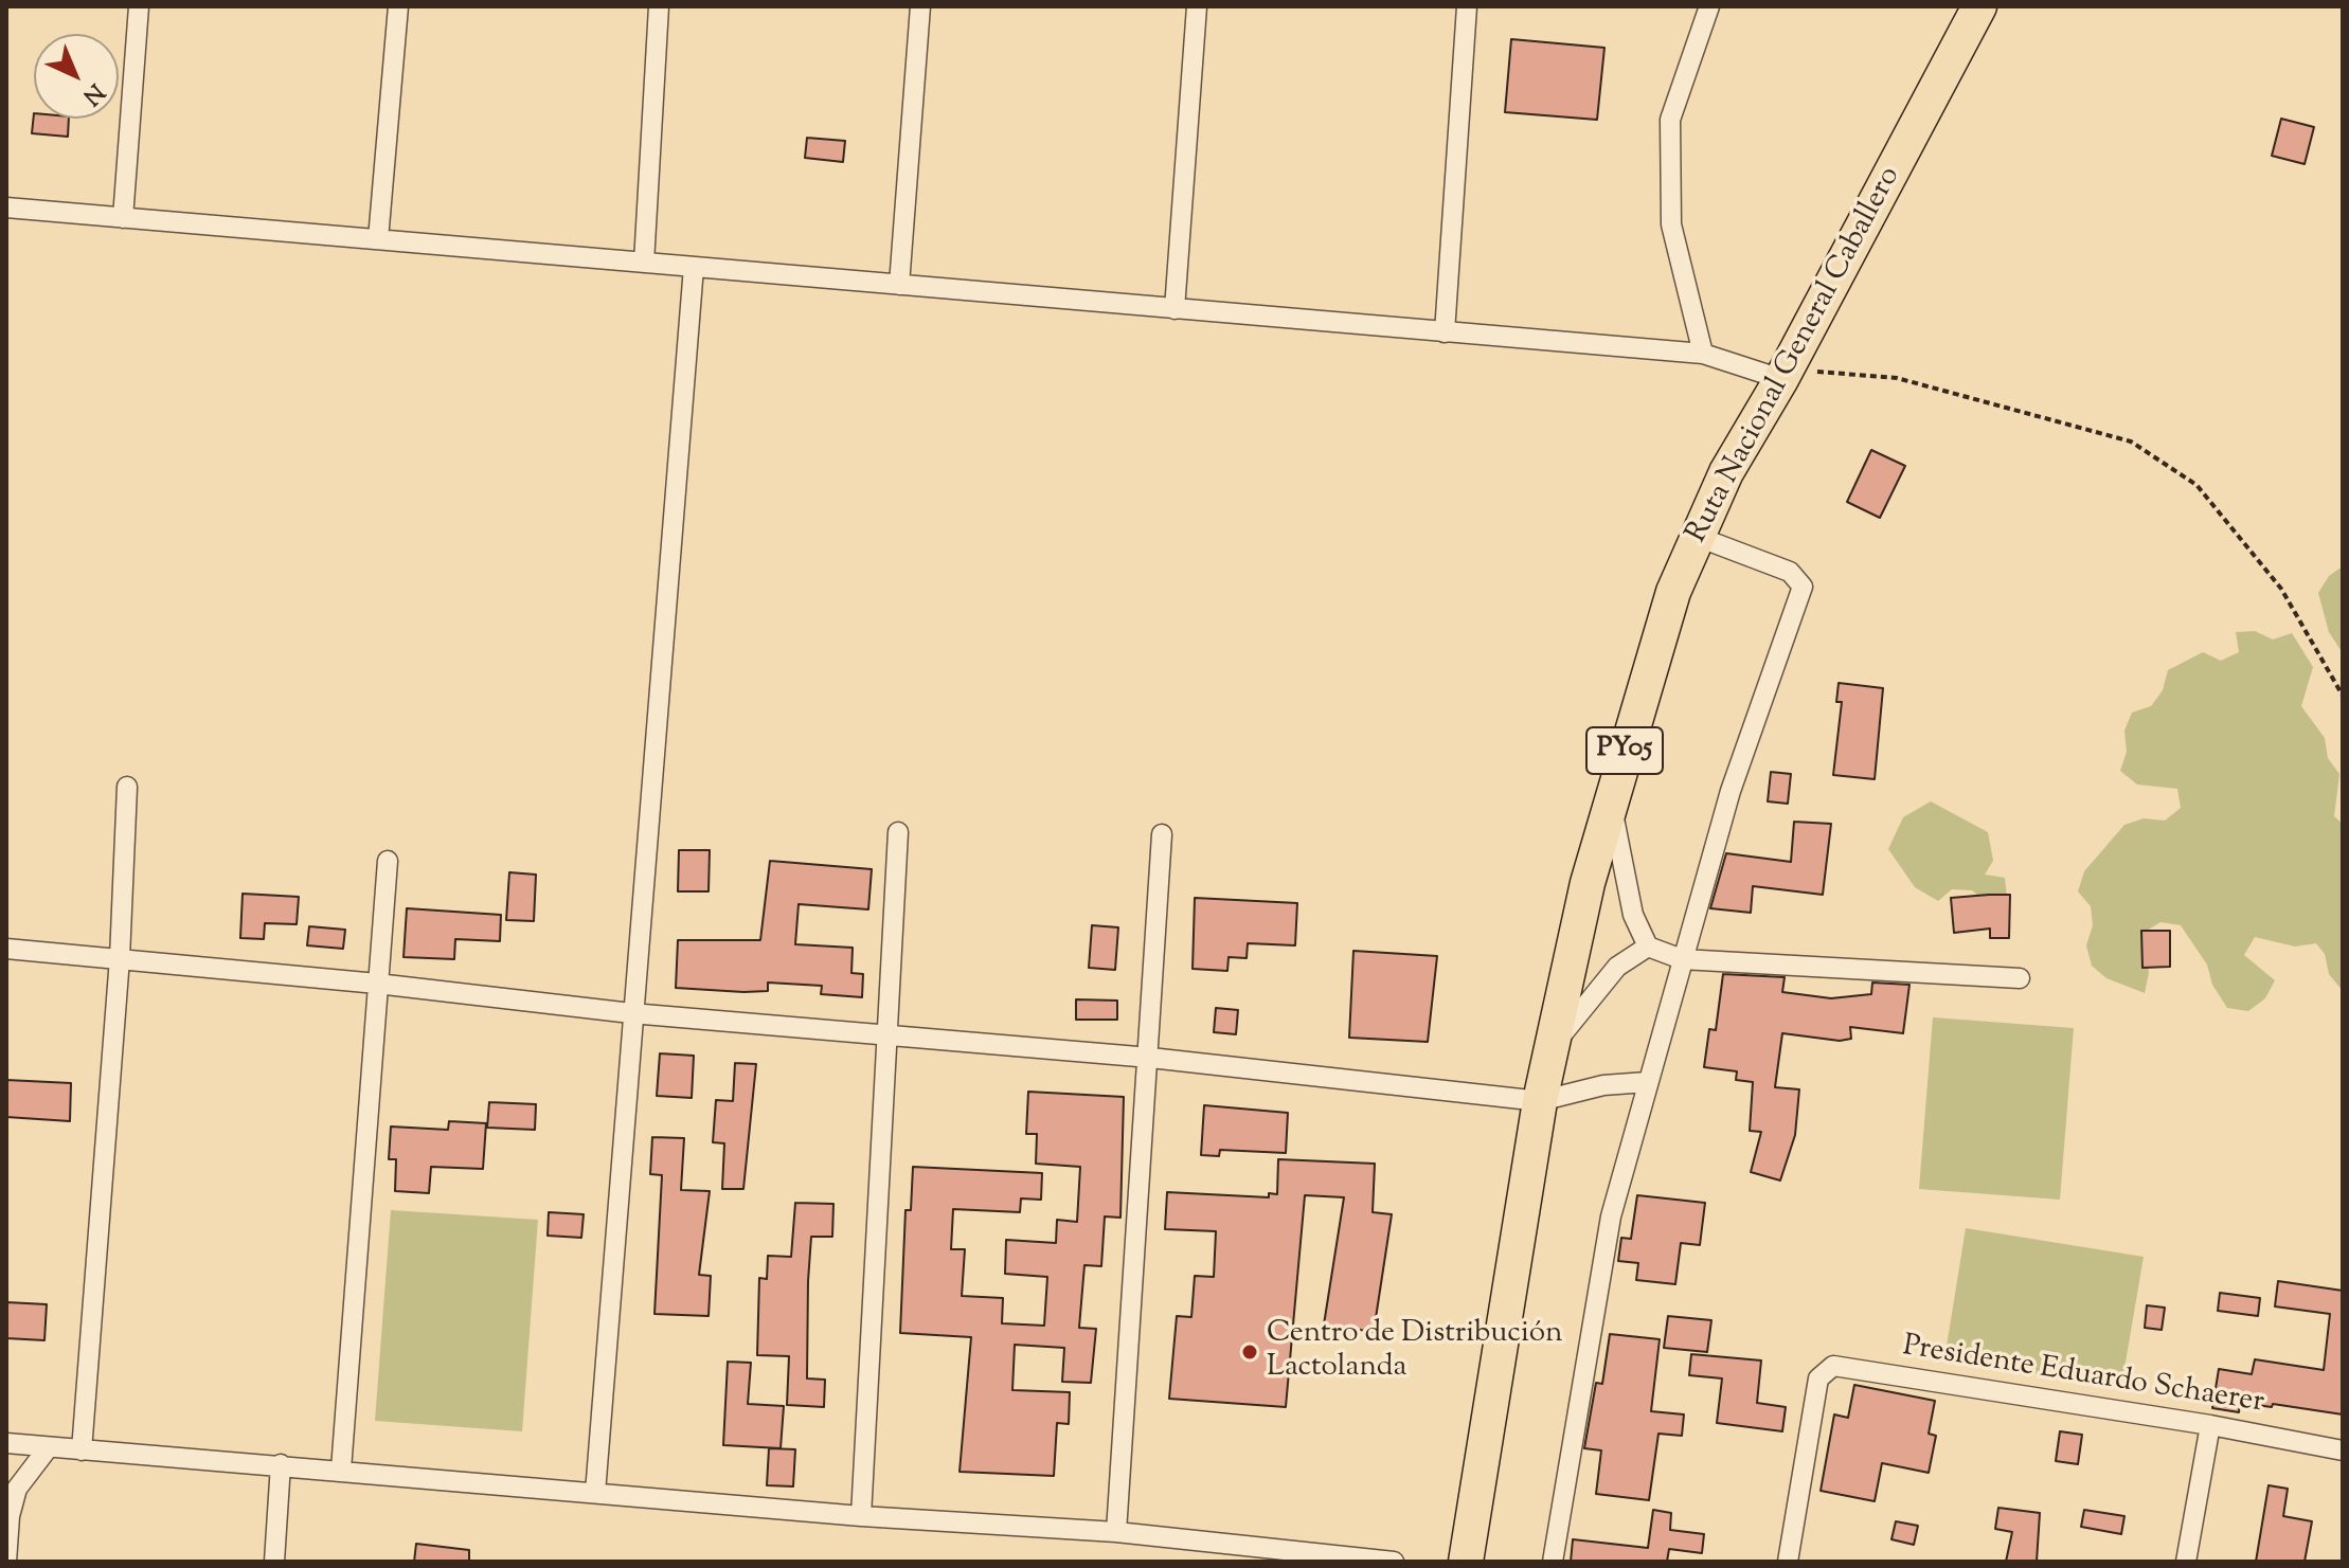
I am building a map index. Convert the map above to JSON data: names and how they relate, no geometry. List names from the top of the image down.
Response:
{
  "streets": {
    "highway": ["Ruta Nacional General Caballero", "PY05"],
    "street": ["Presidente Eduardo Schaerer"]
  },
  "places": ["Centro de Distribución Lactolanda"],
  "north": "bottom right"
}
